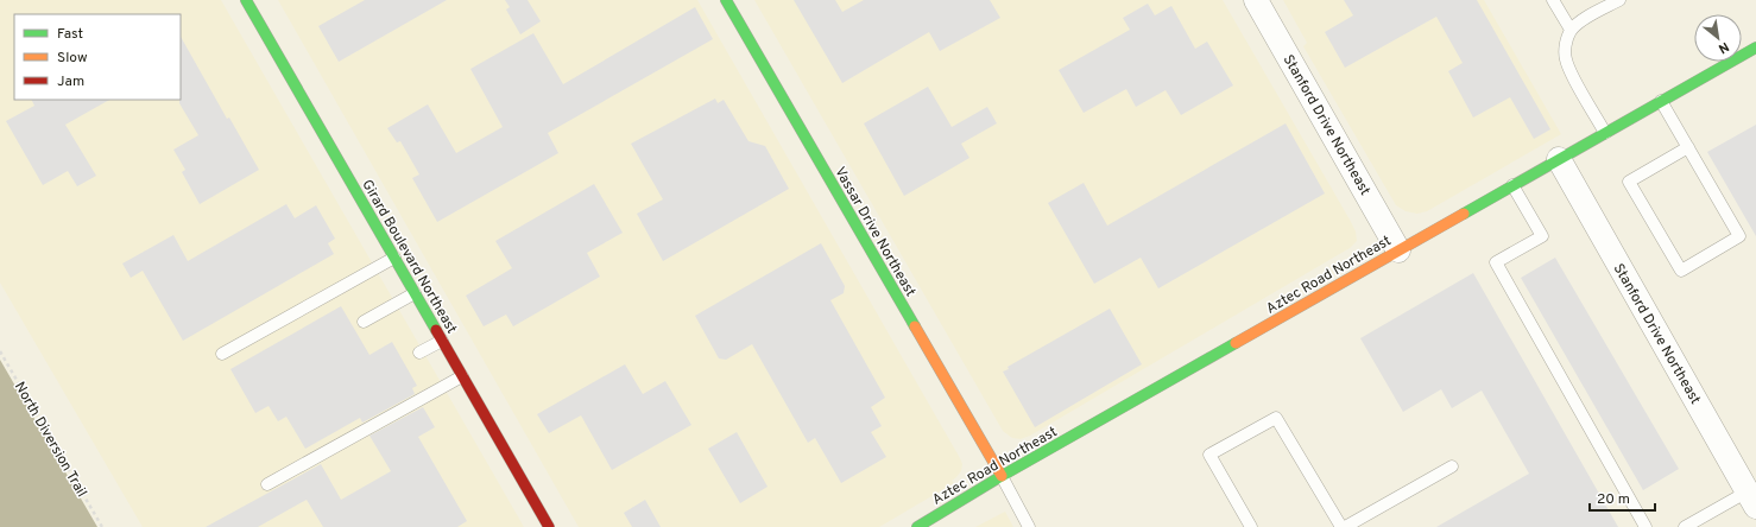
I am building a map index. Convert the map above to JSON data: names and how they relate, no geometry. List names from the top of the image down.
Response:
{
  "streets": {
    "street": [
      "Stanford Drive Northeast",
      "Vassar Drive Northeast",
      "Girard Boulevard Northeast",
      "Aztec Road Northeast"
    ],
    "path": ["North Diversion Trail"]
  },
  "crossings": [
    ["Stanford Drive Northeast", "Aztec Road Northeast"],
    ["Vassar Drive Northeast", "Aztec Road Northeast"]
  ],
  "legend": ["Fast", "Slow", "Jam"],
  "scale_bar": "20 m",
  "north": "bottom right"
}
